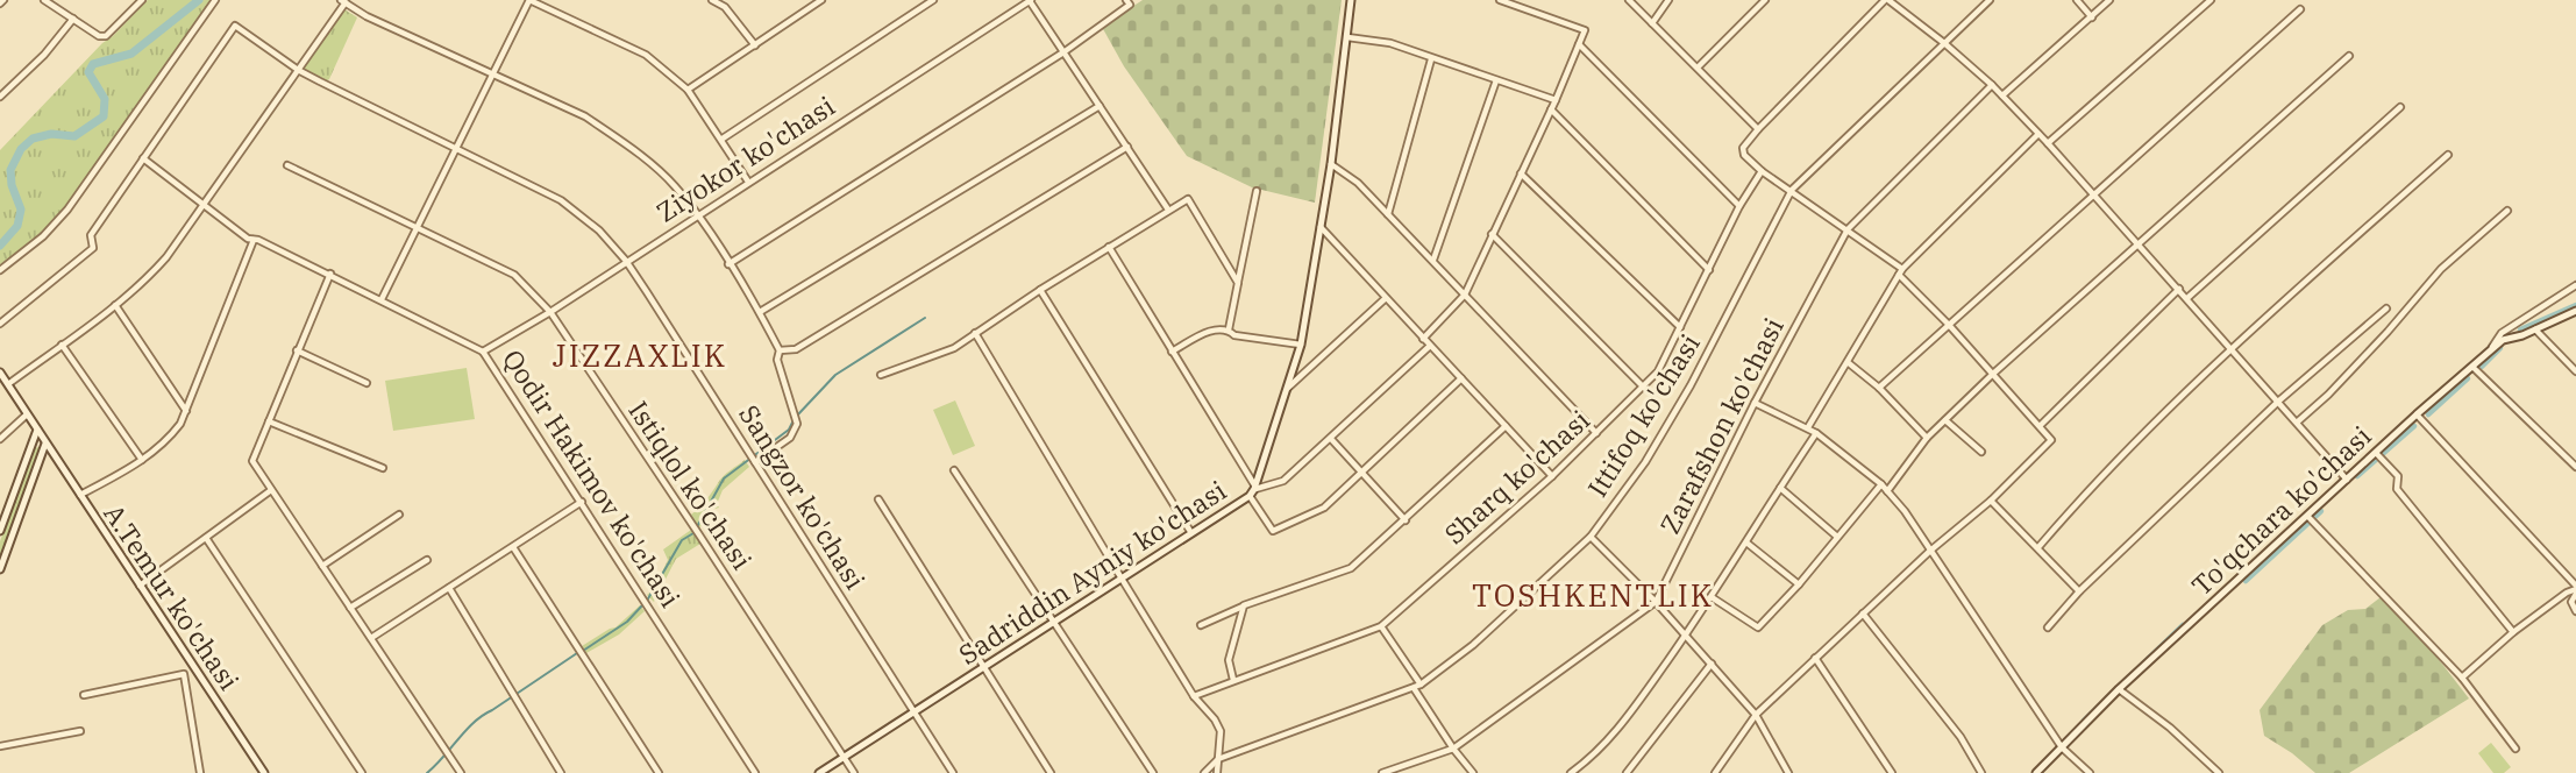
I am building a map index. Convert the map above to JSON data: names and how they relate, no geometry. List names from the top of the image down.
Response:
{
  "streets": {
    "street": [
      "Ziyokor ko'chasi",
      "Ittifoq ko'chasi",
      "Zarafshon ko'chasi",
      "Sharq ko'chasi",
      "Qodir Hakimov ko'chasi",
      "Istiqlol ko'chasi",
      "Sangzor ko'chasi",
      "To'qchara ko'chasi",
      "Sadriddin Ayniy ko'chasi",
      "A.Temur ko'chasi"
    ]
  },
  "crossings": [
    ["Ziyokor ko'chasi", "Qodir Hakimov ko'chasi"],
    ["Ziyokor ko'chasi", "Istiqlol ko'chasi"],
    ["Ziyokor ko'chasi", "Sangzor ko'chasi"],
    ["Qodir Hakimov ko'chasi", "Sangzor ko'chasi"],
    ["Istiqlol ko'chasi", "Sadriddin Ayniy ko'chasi"],
    ["Sangzor ko'chasi", "Sadriddin Ayniy ko'chasi"]
  ],
  "districts": ["JIZZAXLIK", "TOSHKENTLIK"]
}
